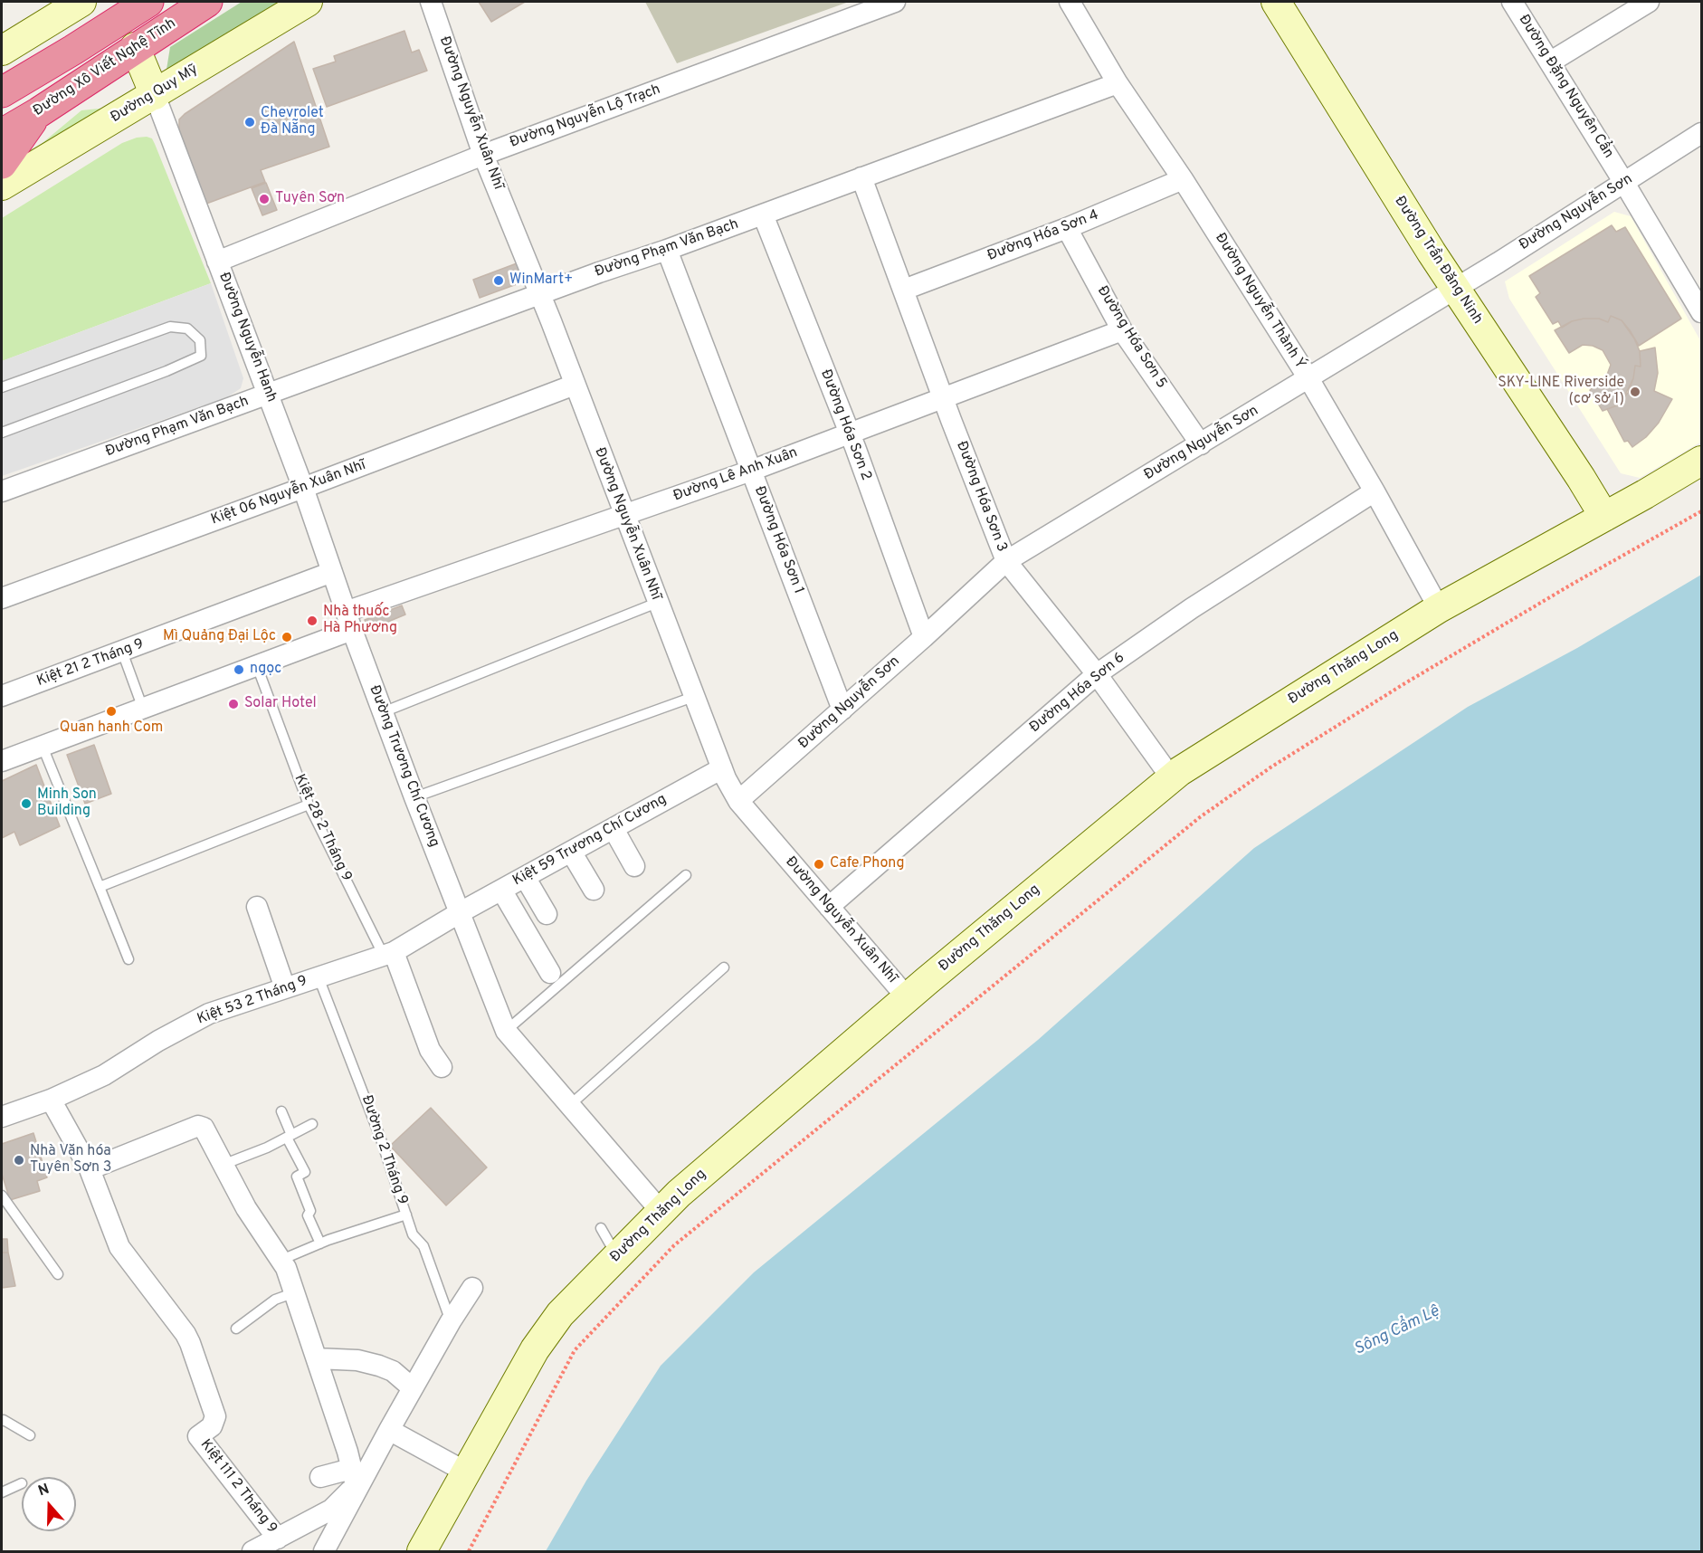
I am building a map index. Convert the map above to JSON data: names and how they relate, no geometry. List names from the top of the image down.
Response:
{
  "streets": {
    "highway": ["Đường Xô Viết Nghệ Tĩnh"],
    "street": [
      "Đường Đặng Nguyên Cẩn",
      "Đường Quy Mỹ",
      "Đường Nguyễn Xuân Nhĩ",
      "Đường Nguyễn Lộ Trạch",
      "Đường Nguyễn Sơn",
      "Đường Hóa Sơn 4",
      "Đường Phạm Văn Bạch",
      "Đường Trần Đăng Ninh",
      "Đường Nguyễn Thành Ý",
      "Đường Nguyễn Hanh",
      "Đường Hóa Sơn 5",
      "Đường Hóa Sơn 2",
      "Đường Lê Anh Xuân",
      "Kiệt 06 Nguyễn Xuân Nhĩ",
      "Đường Hóa Sơn 3",
      "Đường Hóa Sơn 1",
      "Kiệt 21 2 Tháng 9",
      "Đường Thăng Long",
      "Đường Hóa Sơn 6",
      "Đường Trương Chí Cương",
      "Kiệt 59 Trương Chí Cương",
      "Kiệt 53 2 Tháng 9",
      "Kiệt 111 2 Tháng 9"
    ],
    "lane": ["Kiệt 28 2 Tháng 9", "Đường 2 Tháng 9"]
  },
  "crossings": [
    ["Đường Xô Viết Nghệ Tĩnh", "Đường Nguyễn Hanh"],
    ["Đường Đặng Nguyên Cẩn", "Đường Nguyễn Sơn"],
    ["Đường Quy Mỹ", "Đường Nguyễn Hanh"],
    ["Đường Nguyễn Xuân Nhĩ", "Đường Nguyễn Lộ Trạch"],
    ["Đường Nguyễn Xuân Nhĩ", "Đường Nguyễn Sơn"],
    ["Đường Nguyễn Xuân Nhĩ", "Đường Phạm Văn Bạch"],
    ["Đường Nguyễn Xuân Nhĩ", "Đường Lê Anh Xuân"],
    ["Đường Nguyễn Xuân Nhĩ", "Kiệt 06 Nguyễn Xuân Nhĩ"],
    ["Đường Nguyễn Xuân Nhĩ", "Đường Thăng Long"],
    ["Đường Nguyễn Xuân Nhĩ", "Đường Hóa Sơn 6"],
    ["Đường Nguyễn Xuân Nhĩ", "Kiệt 59 Trương Chí Cương"],
    ["Đường Nguyễn Lộ Trạch", "Đường Nguyễn Hanh"],
    ["Đường Nguyễn Sơn", "Đường Trần Đăng Ninh"],
    ["Đường Nguyễn Sơn", "Đường Nguyễn Thành Ý"],
    ["Đường Nguyễn Sơn", "Đường Hóa Sơn 5"],
    ["Đường Nguyễn Sơn", "Đường Hóa Sơn 2"],
    ["Đường Nguyễn Sơn", "Đường Hóa Sơn 3"],
    ["Đường Nguyễn Sơn", "Đường Hóa Sơn 1"],
    ["Đường Hóa Sơn 4", "Đường Nguyễn Thành Ý"],
    ["Đường Hóa Sơn 4", "Đường Hóa Sơn 5"],
    ["Đường Hóa Sơn 4", "Đường Hóa Sơn 3"],
    ["Đường Phạm Văn Bạch", "Đường Nguyễn Thành Ý"],
    ["Đường Phạm Văn Bạch", "Đường Nguyễn Hanh"],
    ["Đường Phạm Văn Bạch", "Đường Hóa Sơn 2"],
    ["Đường Phạm Văn Bạch", "Đường Hóa Sơn 3"],
    ["Đường Phạm Văn Bạch", "Đường Hóa Sơn 1"],
    ["Đường Trần Đăng Ninh", "Đường Thăng Long"],
    ["Đường Nguyễn Thành Ý", "Đường Thăng Long"],
    ["Đường Nguyễn Thành Ý", "Đường Hóa Sơn 6"],
    ["Đường Nguyễn Hanh", "Đường Lê Anh Xuân"],
    ["Đường Nguyễn Hanh", "Kiệt 06 Nguyễn Xuân Nhĩ"],
    ["Đường Nguyễn Hanh", "Kiệt 21 2 Tháng 9"],
    ["Đường Nguyễn Hanh", "Đường Trương Chí Cương"],
    ["Đường Hóa Sơn 5", "Đường Lê Anh Xuân"],
    ["Đường Hóa Sơn 2", "Đường Lê Anh Xuân"],
    ["Đường Lê Anh Xuân", "Đường Hóa Sơn 3"],
    ["Đường Lê Anh Xuân", "Đường Hóa Sơn 1"],
    ["Đường Lê Anh Xuân", "Đường Trương Chí Cương"],
    ["Đường Hóa Sơn 3", "Đường Thăng Long"],
    ["Đường Hóa Sơn 3", "Đường Hóa Sơn 6"],
    ["Đường Thăng Long", "Đường Trương Chí Cương"],
    ["Đường Trương Chí Cương", "Kiệt 59 Trương Chí Cương"],
    ["Đường Trương Chí Cương", "Kiệt 53 2 Tháng 9"],
    ["Kiệt 28 2 Tháng 9", "Kiệt 53 2 Tháng 9"],
    ["Kiệt 59 Trương Chí Cương", "Kiệt 53 2 Tháng 9"],
    ["Kiệt 53 2 Tháng 9", "Đường 2 Tháng 9"]
  ],
  "water": ["Sông Cẩm Lệ"],
  "places": [
    "Chevrolet Đà Nẵng",
    "Tuyên Sơn",
    "WinMart+",
    "SKY-LINE Riverside (cơ sở 1)",
    "Nhà thuốc Hà Phương",
    "Mì Quảng Đại Lộc",
    "ngọc",
    "Solar Hotel",
    "Quan hanh Com",
    "Minh Son Building",
    "Cafe Phong",
    "Nhà Văn hóa Tuyên Sơn 3"
  ],
  "north": "top"
}
